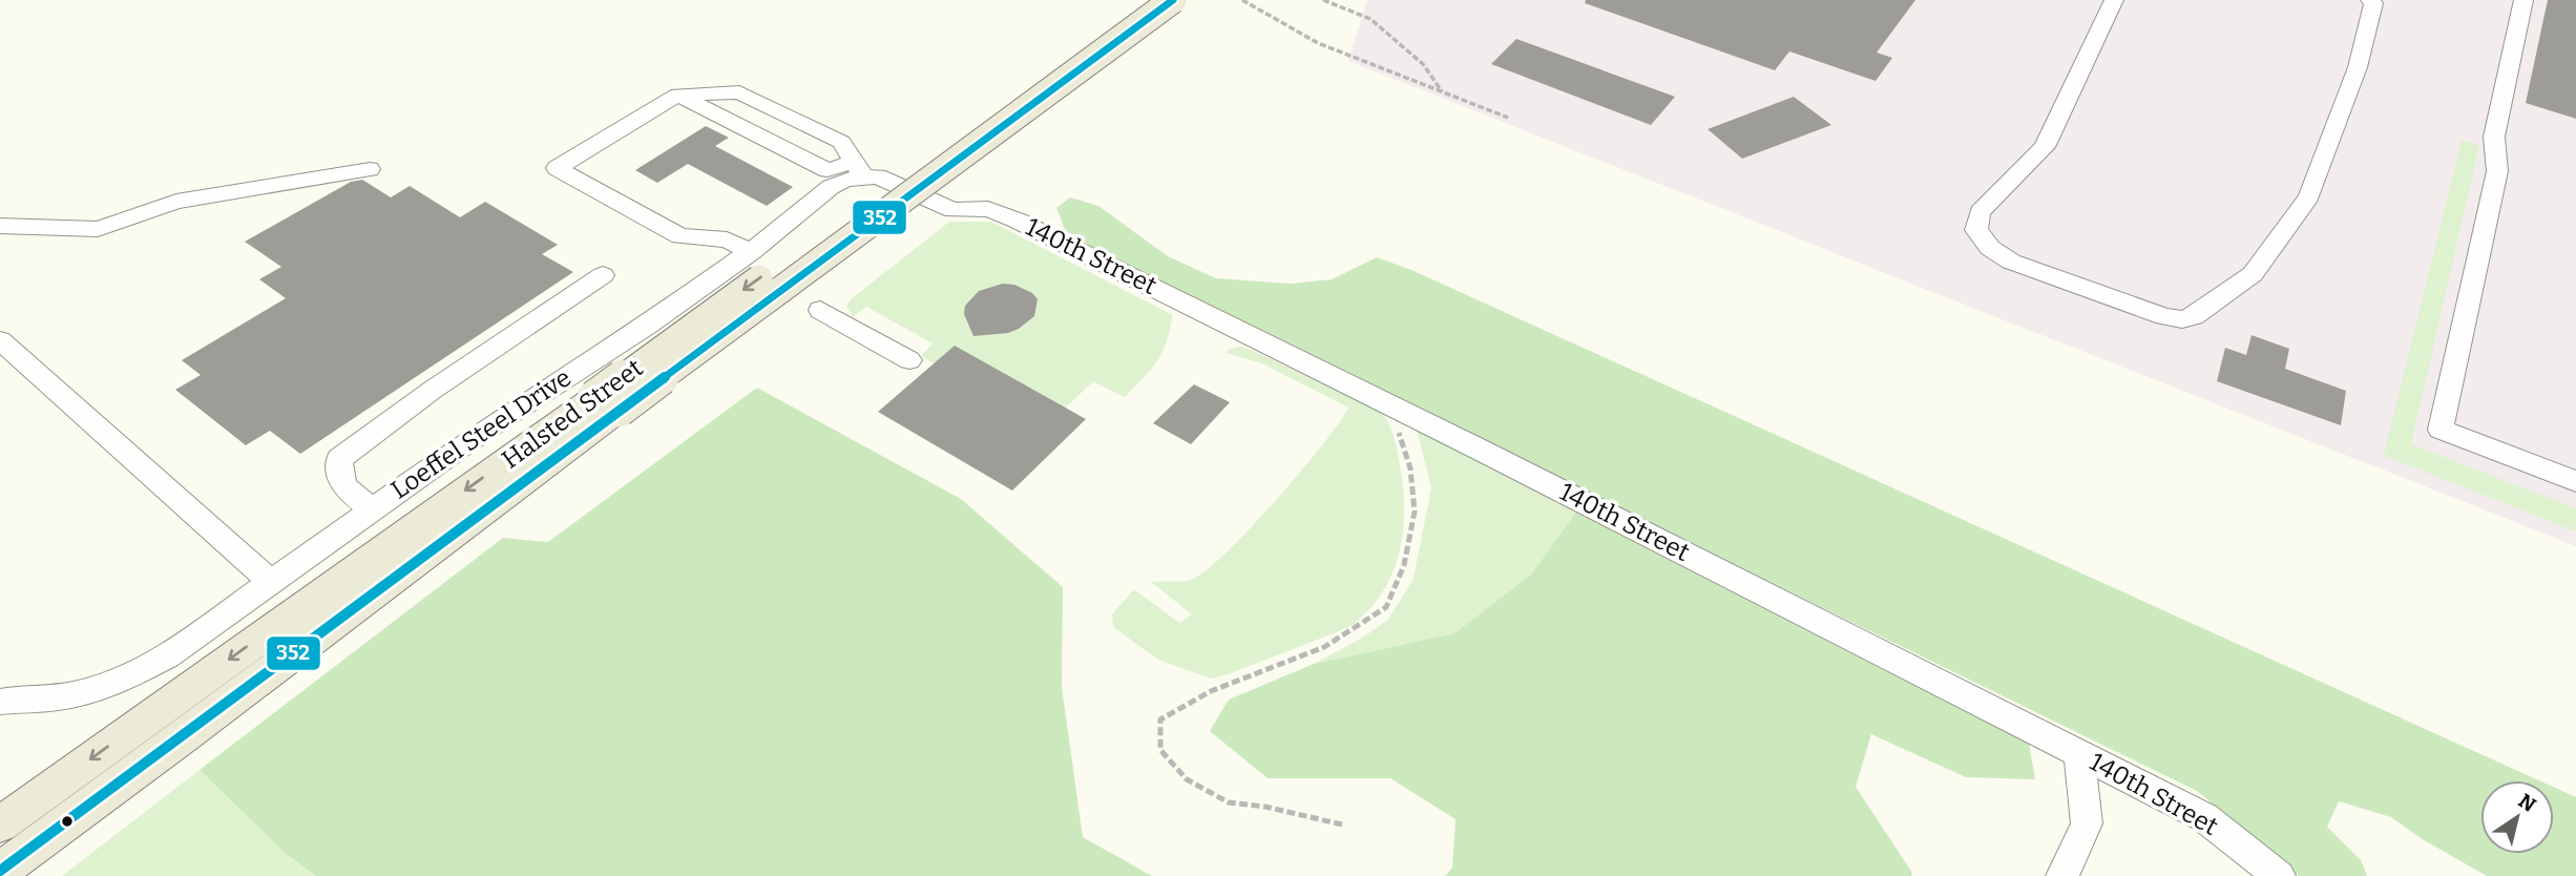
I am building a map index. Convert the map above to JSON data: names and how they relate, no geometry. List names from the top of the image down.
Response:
{
  "streets": {
    "main road": ["Halsted Street"],
    "street": ["140th Street", "Loeffel Steel Drive"]
  },
  "crossings": [
    ["140th Street", "Loeffel Steel Drive"]
  ],
  "lines": ["transit line 352"],
  "north": "top right"
}
